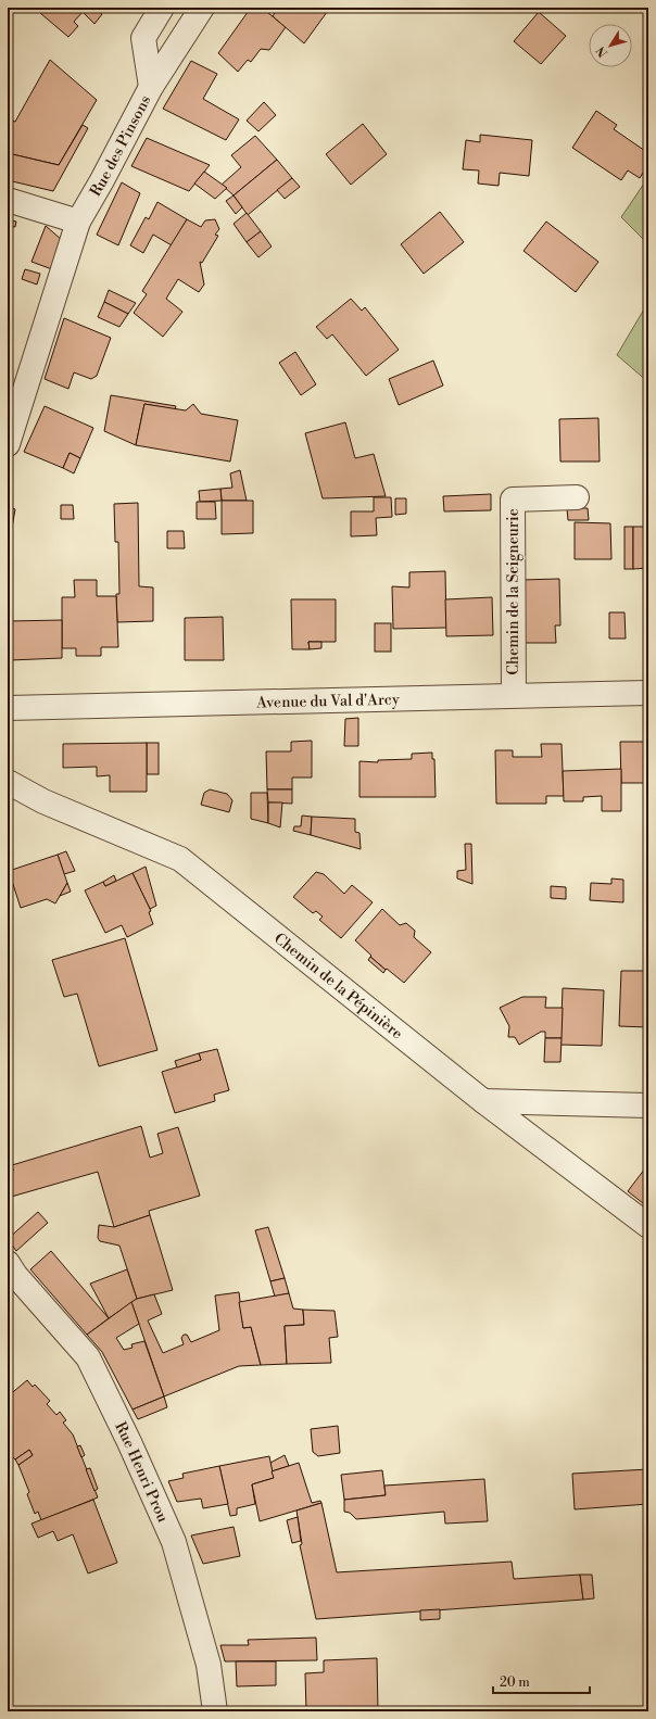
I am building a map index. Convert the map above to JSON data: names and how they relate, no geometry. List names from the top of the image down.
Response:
{
  "streets": {
    "street": [
      "Rue des Pinsons",
      "Chemin de la Seigneurie",
      "Avenue du Val d'Arcy",
      "Chemin de la Pépinière",
      "Rue Henri Prou"
    ]
  },
  "crossings": [
    ["Chemin de la Seigneurie", "Avenue du Val d'Arcy"]
  ],
  "scale_bar": "20 m",
  "north": "bottom left"
}
